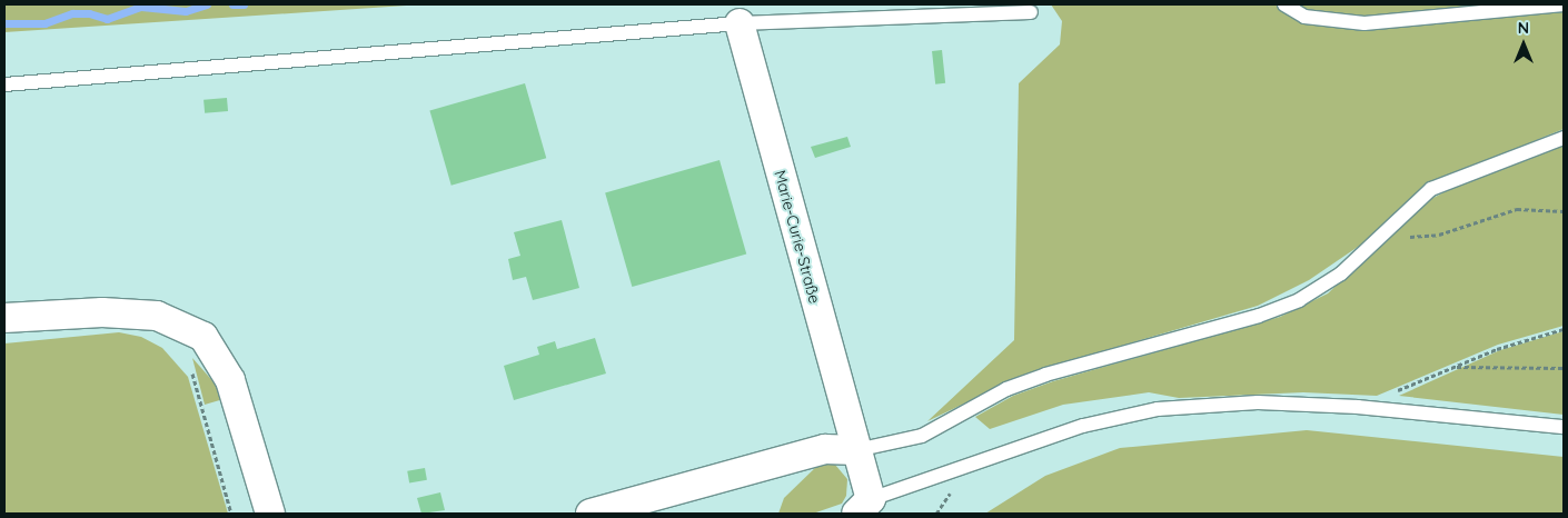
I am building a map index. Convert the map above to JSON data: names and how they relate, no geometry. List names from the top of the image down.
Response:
{
  "streets": {
    "street": ["Marie-Curie-Straße"]
  },
  "north": "top"
}
